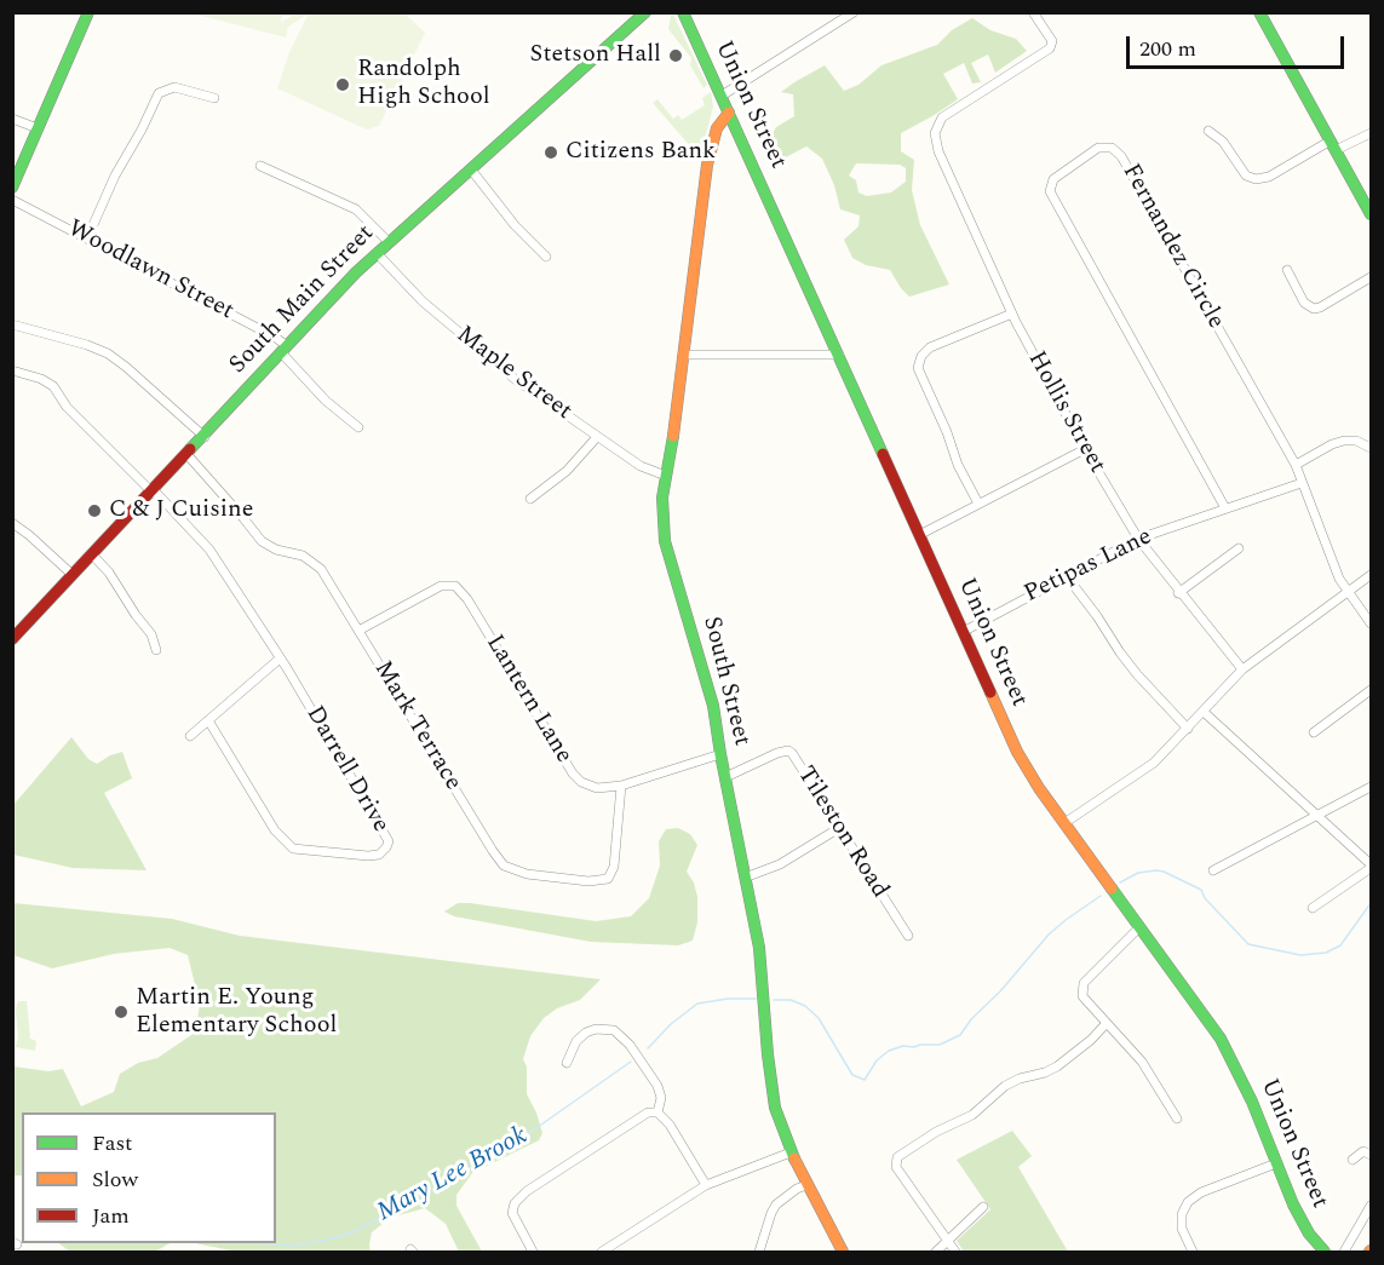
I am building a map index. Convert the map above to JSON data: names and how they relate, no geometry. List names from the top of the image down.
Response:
{
  "streets": {
    "main road": ["Union Street", "South Main Street", "South Street"],
    "street": [
      "Fernandez Circle",
      "Woodlawn Street",
      "Maple Street",
      "Hollis Street",
      "Petipas Lane",
      "Lantern Lane",
      "Mark Terrace",
      "Darrell Drive",
      "Tileston Road"
    ]
  },
  "crossings": [
    ["Union Street", "Petipas Lane"],
    ["Union Street", "South Street"],
    ["Fernandez Circle", "Petipas Lane"],
    ["Woodlawn Street", "South Main Street"],
    ["South Main Street", "Maple Street"],
    ["South Main Street", "Mark Terrace"],
    ["South Main Street", "Darrell Drive"],
    ["Maple Street", "South Street"],
    ["Hollis Street", "Petipas Lane"],
    ["South Street", "Lantern Lane"],
    ["South Street", "Tileston Road"],
    ["Lantern Lane", "Mark Terrace"]
  ],
  "water": ["Mary Lee Brook"],
  "places": [
    "Stetson Hall",
    "Randolph High School",
    "Citizens Bank",
    "C & J Cuisine",
    "Martin E. Young Elementary School"
  ],
  "legend": ["Fast", "Slow", "Jam"],
  "scale_bar": "200 m"
}
